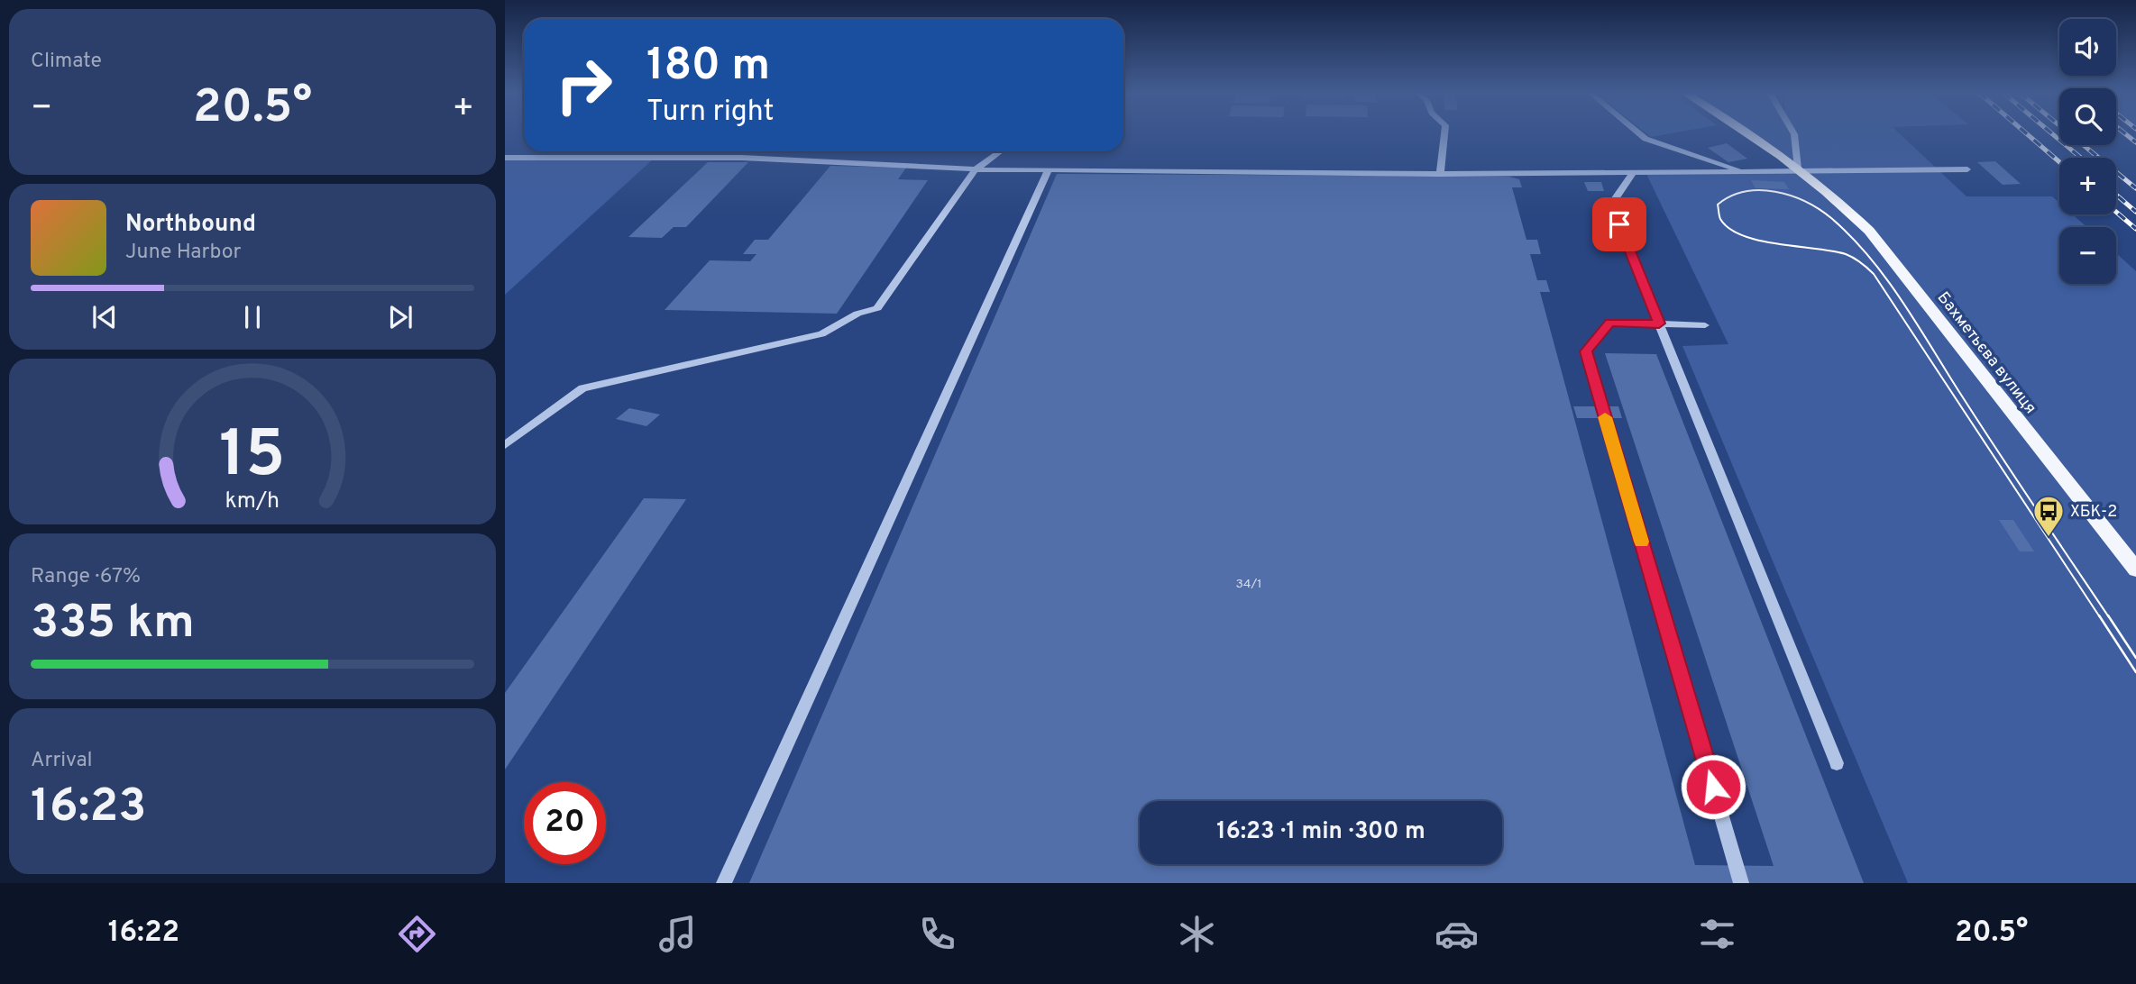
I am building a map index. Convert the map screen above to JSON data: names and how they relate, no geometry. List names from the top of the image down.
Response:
{
  "streets": {
    "main road": ["Бахметьєва вулиця"]
  },
  "places": {
    "bus stop": ["ХБК-2"]
  },
  "house_numbers": ["34/1"],
  "page": {
    "tile": [
      "Climate",
      ["Range · 67%", "335 km"],
      ["Arrival", "16:23"]
    ],
    "map_buttons": ["+", "−"],
    "turn": ["180 m", "Turn right"],
    "heat": ["−", "20.5°", "+"],
    "song": ["Northbound", "June Harbor"],
    "limit": "20",
    "trip": "16:23 · 1 min · 300 m",
    "tabs": ["16:22", "20.5°"],
    "gauge": ["15", "km/h"]
  }
}
